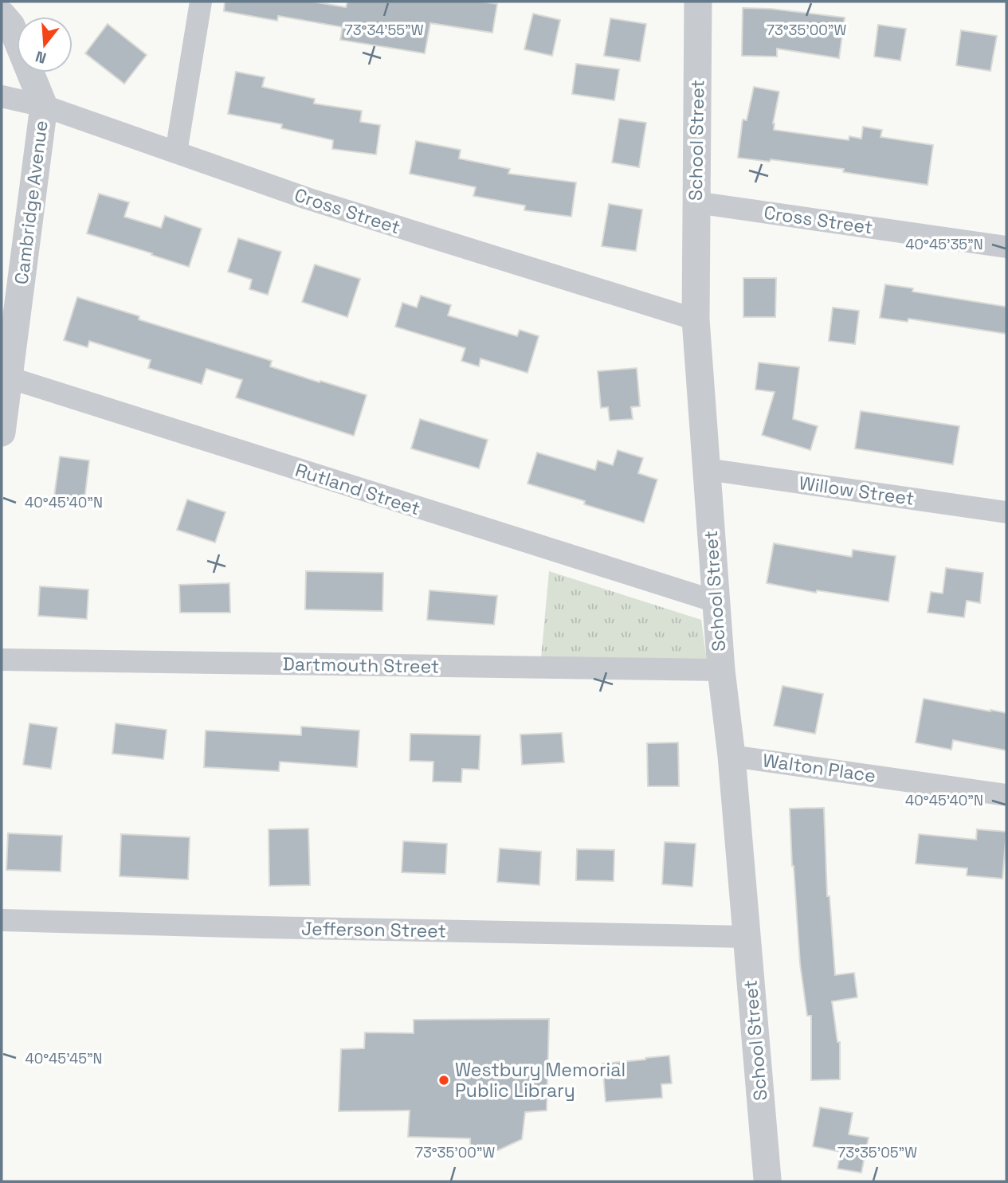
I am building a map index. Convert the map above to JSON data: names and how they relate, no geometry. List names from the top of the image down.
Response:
{
  "streets": {
    "street": [
      "School Street",
      "Cambridge Avenue",
      "Cross Street",
      "Rutland Street",
      "Willow Street",
      "Dartmouth Street",
      "Walton Place",
      "Jefferson Street"
    ]
  },
  "crossings": [
    ["School Street", "Cross Street"],
    ["School Street", "Rutland Street"],
    ["School Street", "Willow Street"],
    ["School Street", "Dartmouth Street"],
    ["School Street", "Walton Place"],
    ["School Street", "Jefferson Street"],
    ["Cambridge Avenue", "Cross Street"],
    ["Cambridge Avenue", "Rutland Street"]
  ],
  "places": ["Westbury Memorial Public Library"],
  "north": "bottom",
  "coordinates": [
    "73°34'55\"W",
    "73°35'00\"W",
    "40°45'35\"N",
    "40°45'40\"N",
    "40°45'45\"N",
    "73°35'05\"W"
  ]
}
